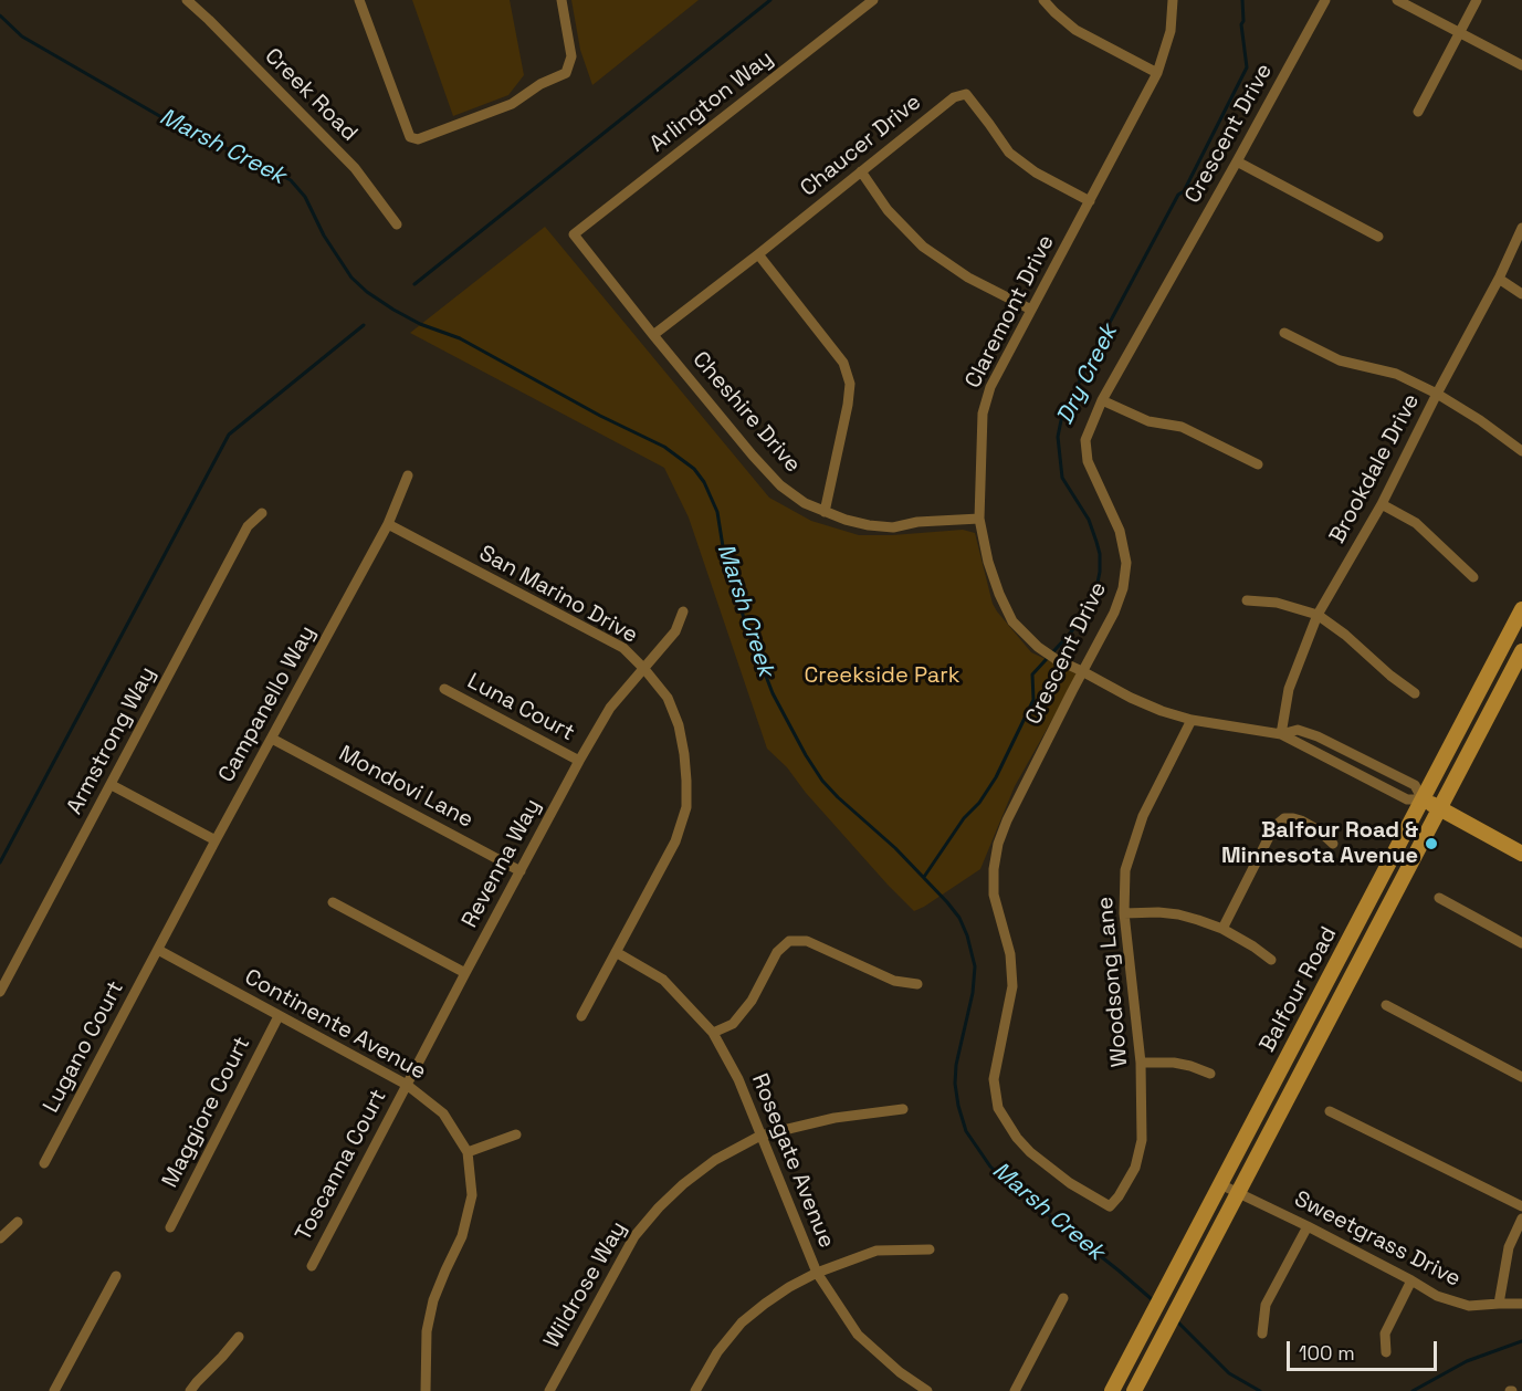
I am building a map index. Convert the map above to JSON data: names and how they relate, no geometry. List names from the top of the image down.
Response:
{
  "streets": {
    "main road": ["Balfour Road"],
    "street": [
      "Creek Road",
      "Arlington Way",
      "Crescent Drive",
      "Chaucer Drive",
      "Claremont Drive",
      "Cheshire Drive",
      "Brookdale Drive",
      "San Marino Drive",
      "Campanello Way",
      "Luna Court",
      "Armstrong Way",
      "Mondovi Lane",
      "Revenna Way",
      "Woodsong Lane",
      "Continente Avenue",
      "Lugano Court",
      "Maggiore Court",
      "Rosegate Avenue",
      "Toscanna Court",
      "Sweetgrass Drive",
      "Wildrose Way"
    ]
  },
  "crossings": [
    ["Arlington Way", "Cheshire Drive"],
    ["Crescent Drive", "Claremont Drive"],
    ["Crescent Drive", "Woodsong Lane"],
    ["Chaucer Drive", "Claremont Drive"],
    ["Chaucer Drive", "Cheshire Drive"],
    ["Claremont Drive", "Cheshire Drive"],
    ["Claremont Drive", "Brookdale Drive"],
    ["Claremont Drive", "Woodsong Lane"],
    ["Claremont Drive", "Balfour Road"],
    ["San Marino Drive", "Campanello Way"],
    ["San Marino Drive", "Revenna Way"],
    ["San Marino Drive", "Rosegate Avenue"],
    ["Campanello Way", "Mondovi Lane"],
    ["Campanello Way", "Continente Avenue"],
    ["Campanello Way", "Lugano Court"],
    ["Luna Court", "Revenna Way"],
    ["Mondovi Lane", "Revenna Way"],
    ["Revenna Way", "Continente Avenue"],
    ["Revenna Way", "Toscanna Court"],
    ["Balfour Road", "Sweetgrass Drive"],
    ["Continente Avenue", "Lugano Court"],
    ["Continente Avenue", "Maggiore Court"],
    ["Continente Avenue", "Toscanna Court"],
    ["Rosegate Avenue", "Wildrose Way"]
  ],
  "water": ["Marsh Creek", "Dry Creek"],
  "parks": ["Creekside Park"],
  "places": ["Balfour Road & Minnesota Avenue"],
  "scale_bar": "100 m"
}
